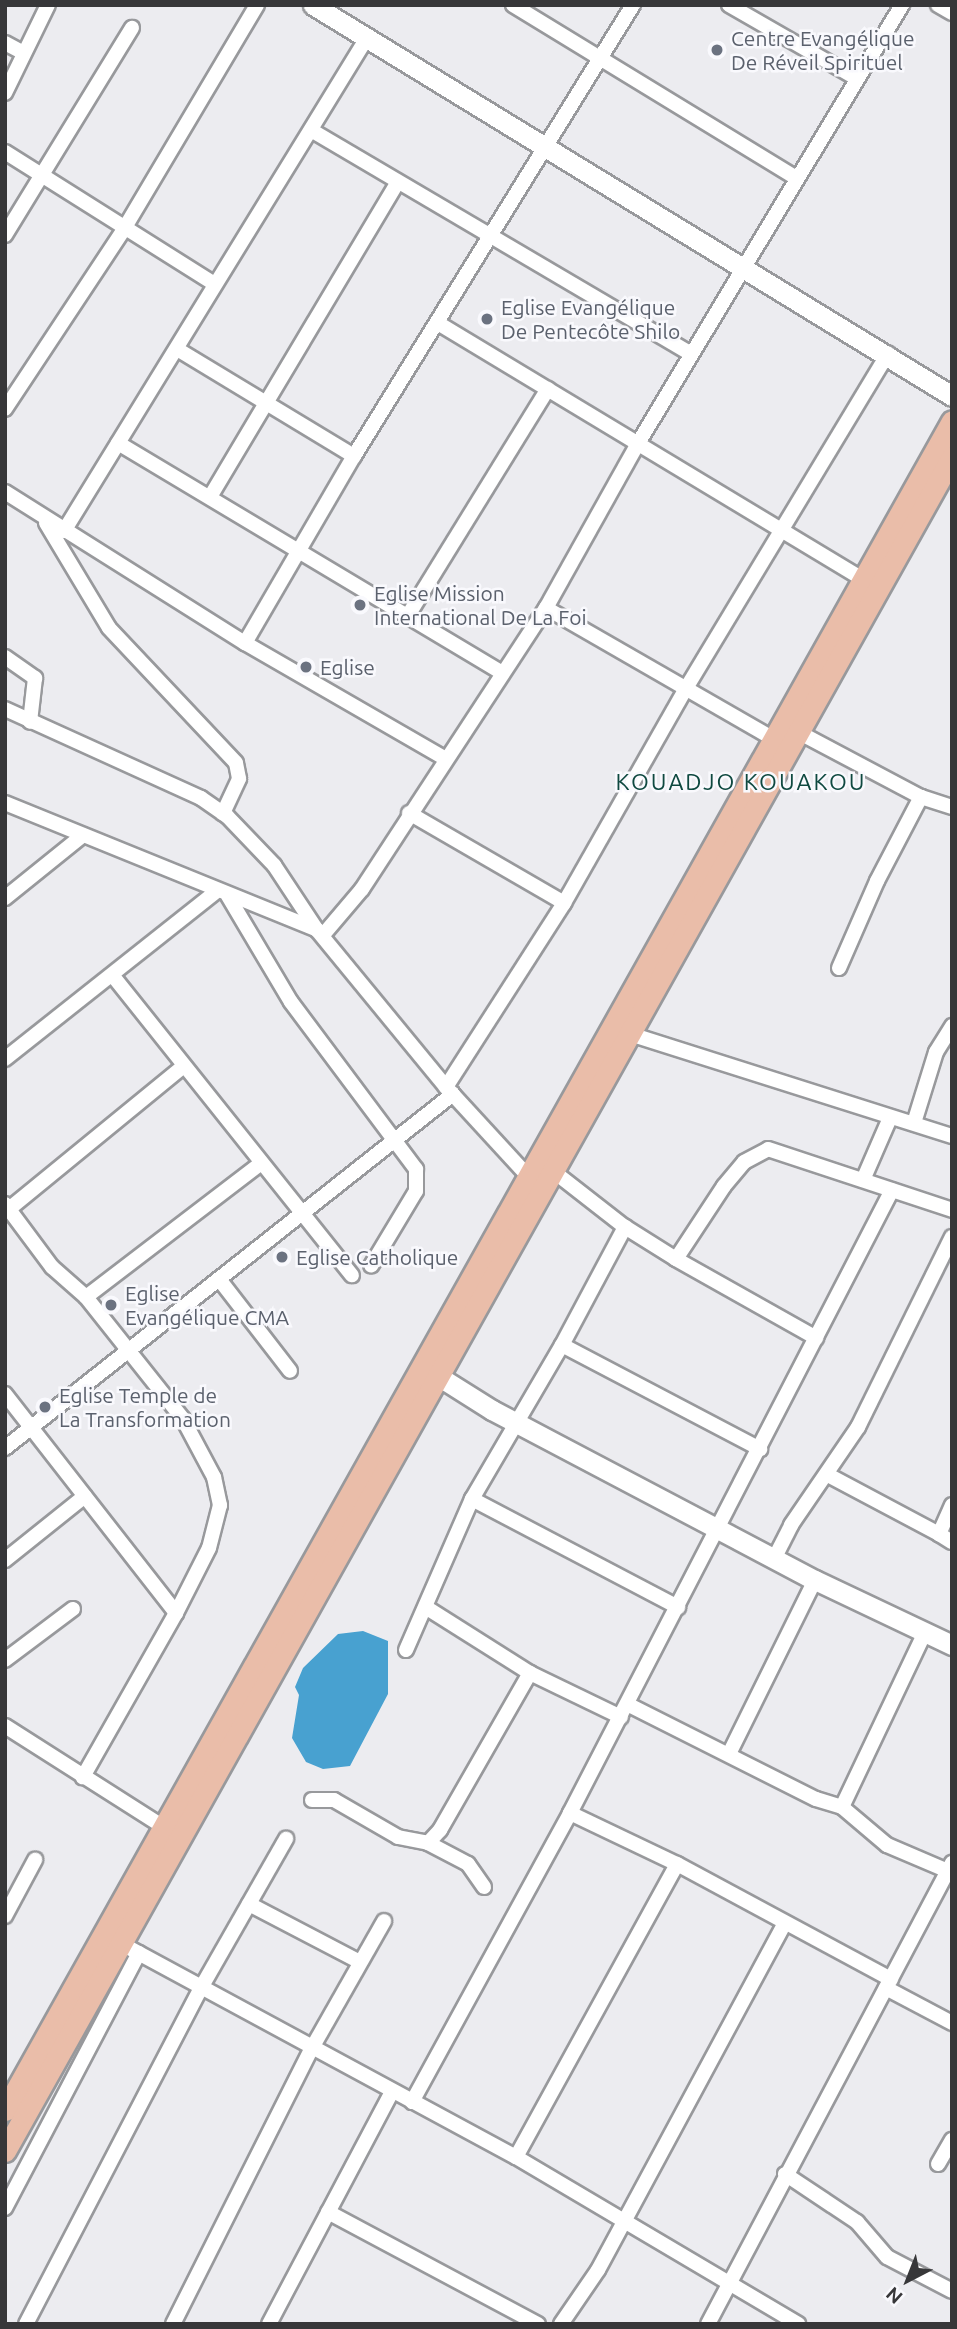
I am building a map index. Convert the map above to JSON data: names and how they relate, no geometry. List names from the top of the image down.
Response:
{
  "districts": ["KOUADJO KOUAKOU"],
  "places": [
    "Centre Evangélique De Réveil Spirituel",
    "Eglise Evangélique De Pentecôte Shilo",
    "Eglise Mission International De La Foi",
    "Eglise",
    "Eglise Catholique",
    "Eglise Evangélique CMA",
    "Eglise Temple de La Transformation"
  ],
  "north": "bottom left"
}
